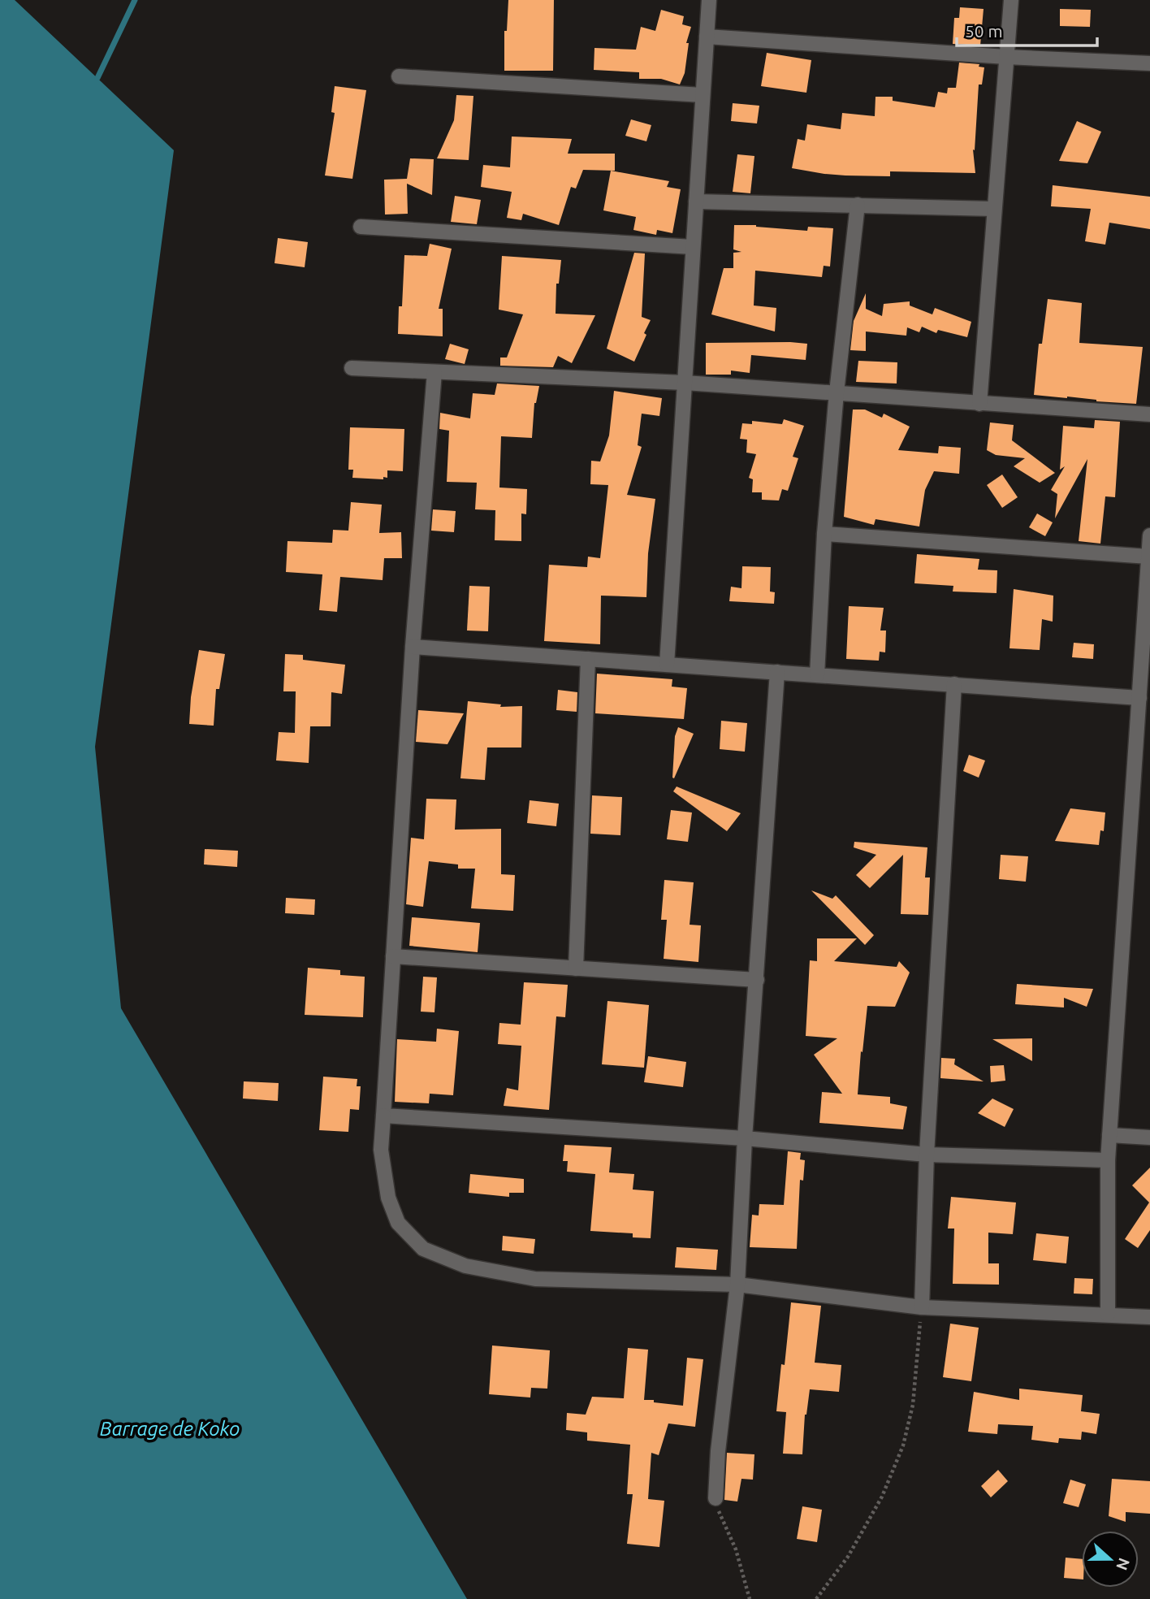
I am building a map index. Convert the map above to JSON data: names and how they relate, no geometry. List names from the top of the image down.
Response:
{
  "water": ["Barrage de Koko"],
  "scale_bar": "50 m",
  "north": "right"
}
